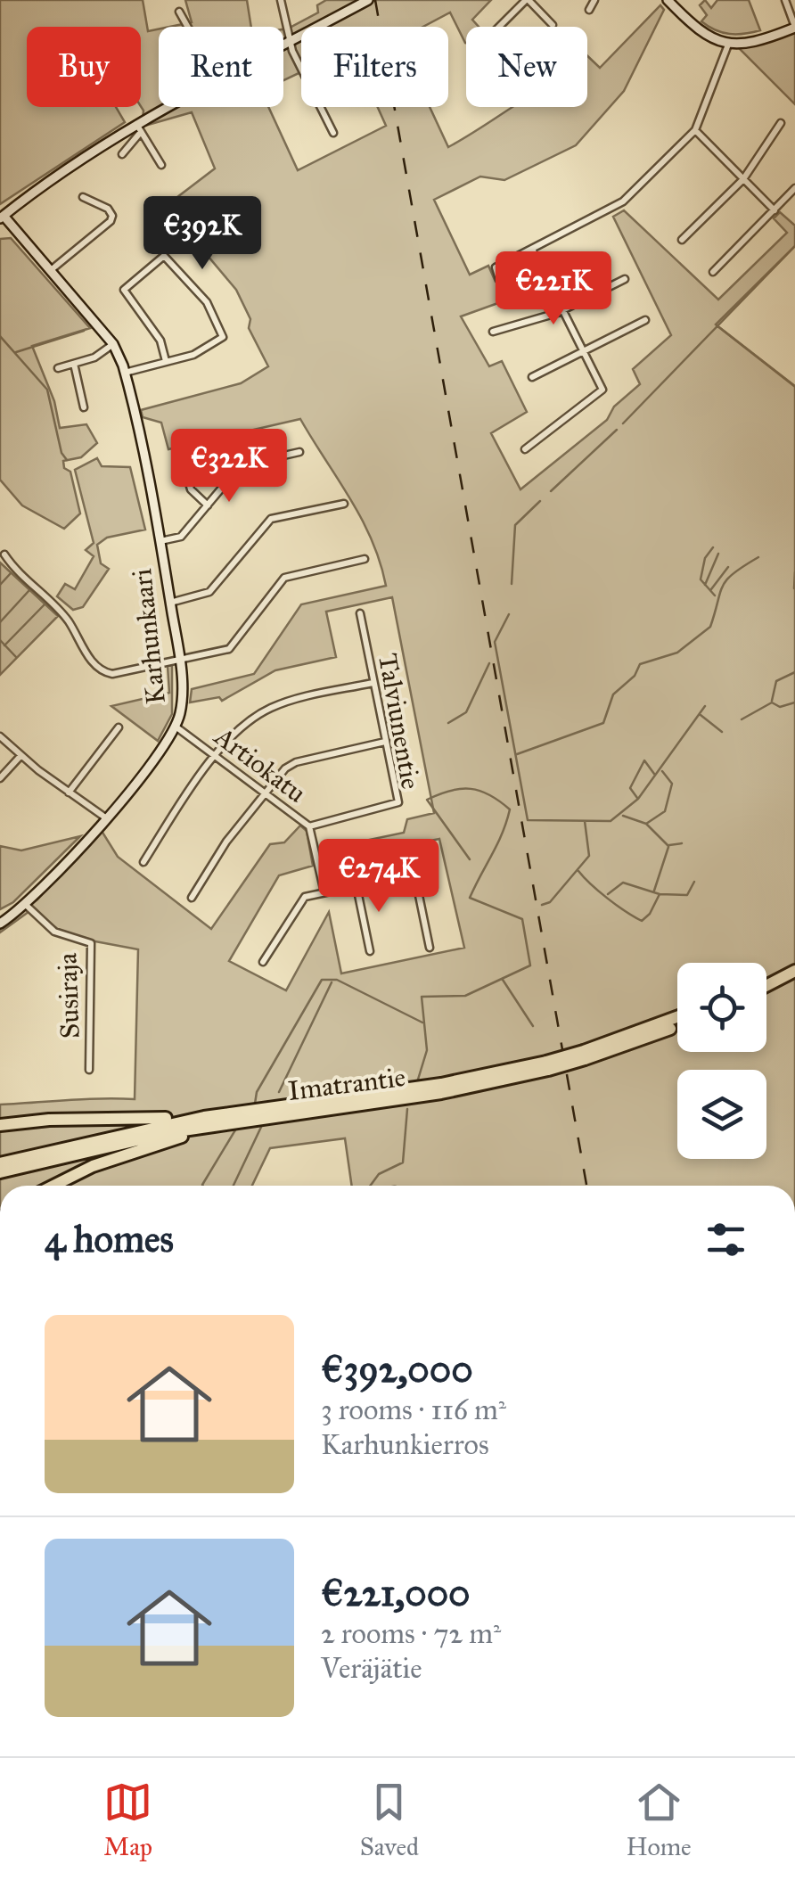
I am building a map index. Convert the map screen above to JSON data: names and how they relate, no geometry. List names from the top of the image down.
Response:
{
  "streets": {
    "highway": ["Imatrantie"],
    "street": [
      "Karhunkaari",
      "Talviunentie",
      "Artiokatu",
      "Susiraja"
    ]
  },
  "crossings": [
    ["Karhunkaari", "Artiokatu"],
    ["Karhunkaari", "Susiraja"],
    ["Talviunentie", "Artiokatu"]
  ],
  "page": {
    "chip": [
      "Buy",
      "Rent",
      "Filters",
      "New"
    ],
    "price": [
      "€392K",
      "€221K",
      "€322K",
      "€274K"
    ],
    "heading": "4 homes",
    "list": [
      {
        "name": "€392,000",
        "note": "3 rooms · 116 m² · Karhunkierros"
      },
      {
        "name": "€221,000",
        "note": "2 rooms · 72 m² · Veräjätie"
      }
    ],
    "tabs": ["Map", "Saved", "Home"]
  }
}
